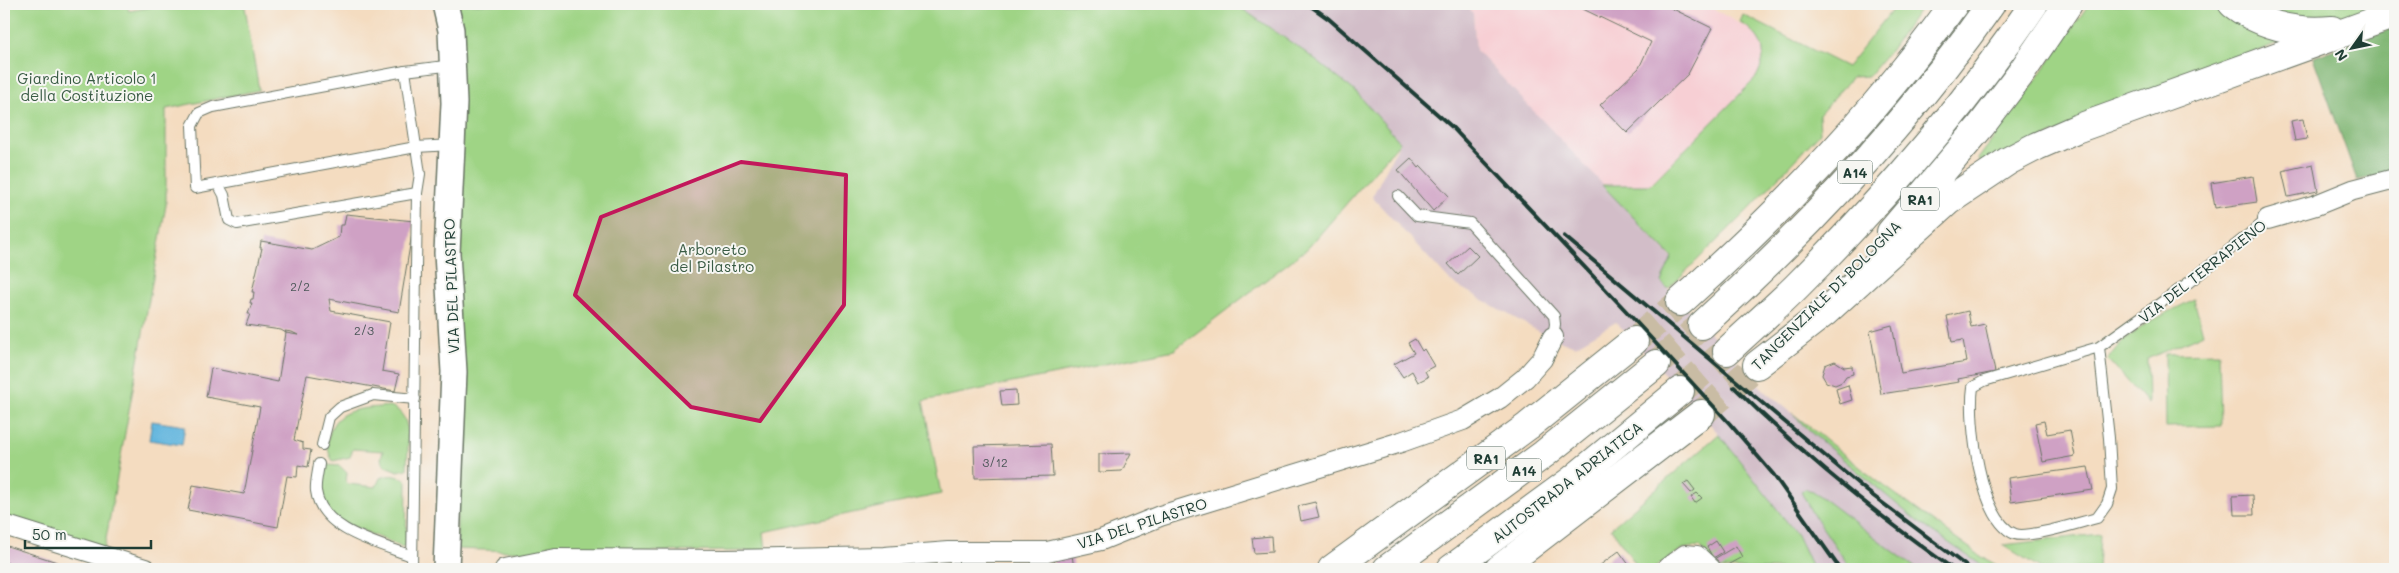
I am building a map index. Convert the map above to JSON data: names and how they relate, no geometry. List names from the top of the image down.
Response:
{
  "streets": {
    "highway": [
      "A14",
      "RA1",
      "TANGENZIALE DI BOLOGNA",
      "AUTOSTRADA ADRIATICA"
    ],
    "street": ["VIA DEL TERRAPIENO", "VIA DEL PILASTRO"]
  },
  "parks": ["Giardino Articolo 1 della Costituzione", "Arboreto del Pilastro"],
  "house_numbers": ["2/2", "2/3", "3/12"],
  "scale_bar": "50 m",
  "north": "bottom left"
}
